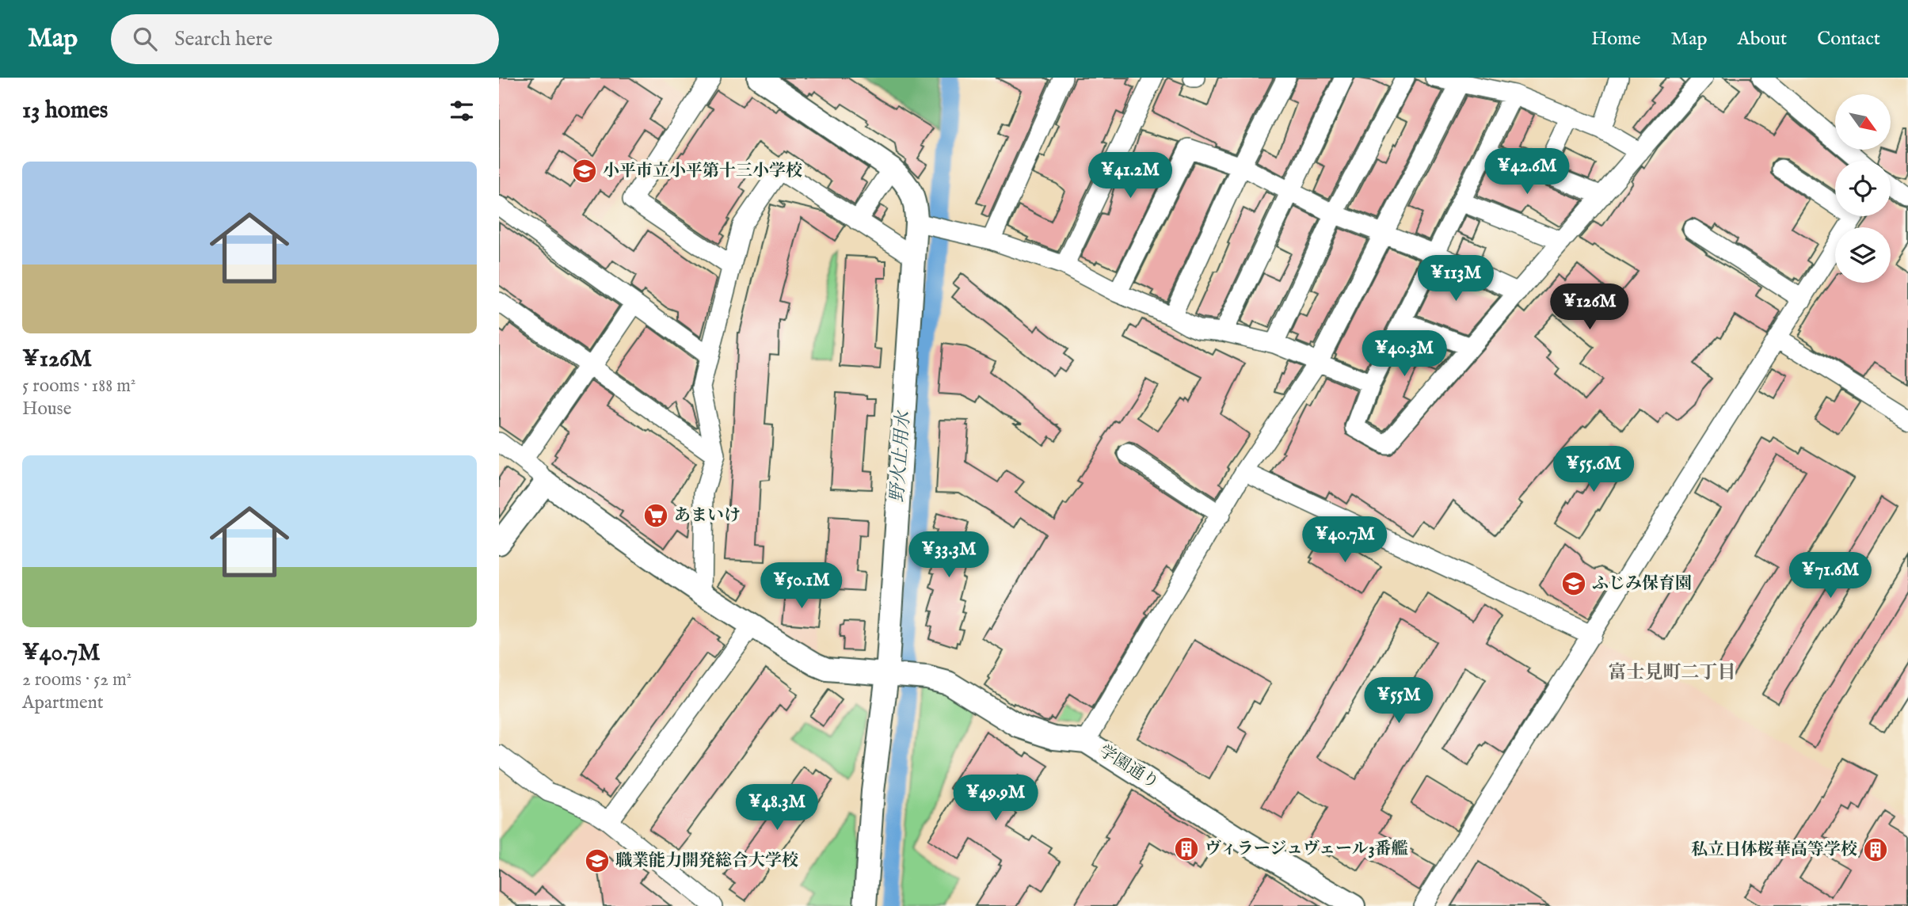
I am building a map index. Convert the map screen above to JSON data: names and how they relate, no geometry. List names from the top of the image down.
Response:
{
  "streets": {
    "street": ["学園通り"]
  },
  "districts": ["富士見町二丁目"],
  "water": ["野火止用水"],
  "places": {
    "school or university": ["小平市立小平第十三小学校", "ふじみ保育園", "職業能力開発総合大学校"],
    "supermarket": ["あまいけ"],
    "building": ["ヴィラージュヴェール3番艦", "私立日体桜華高等学校"]
  },
  "north": "bottom right",
  "page": {
    "header": "Map",
    "search": "Search here",
    "nav": [
      "Home",
      "Map",
      "About",
      "Contact"
    ],
    "heading": "13 homes",
    "list": [
      {
        "name": "¥126M",
        "note": "5 rooms · 188 m² · House"
      },
      {
        "name": "¥40.7M",
        "note": "2 rooms · 52 m² · Apartment"
      }
    ],
    "price": [
      "¥42.6M",
      "¥41.2M",
      "¥113M",
      "¥126M",
      "¥40.3M",
      "¥55.6M",
      "¥40.7M",
      "¥33.3M",
      "¥71.6M",
      "¥50.1M",
      "¥55M",
      "¥49.9M",
      "¥48.3M"
    ]
  }
}
